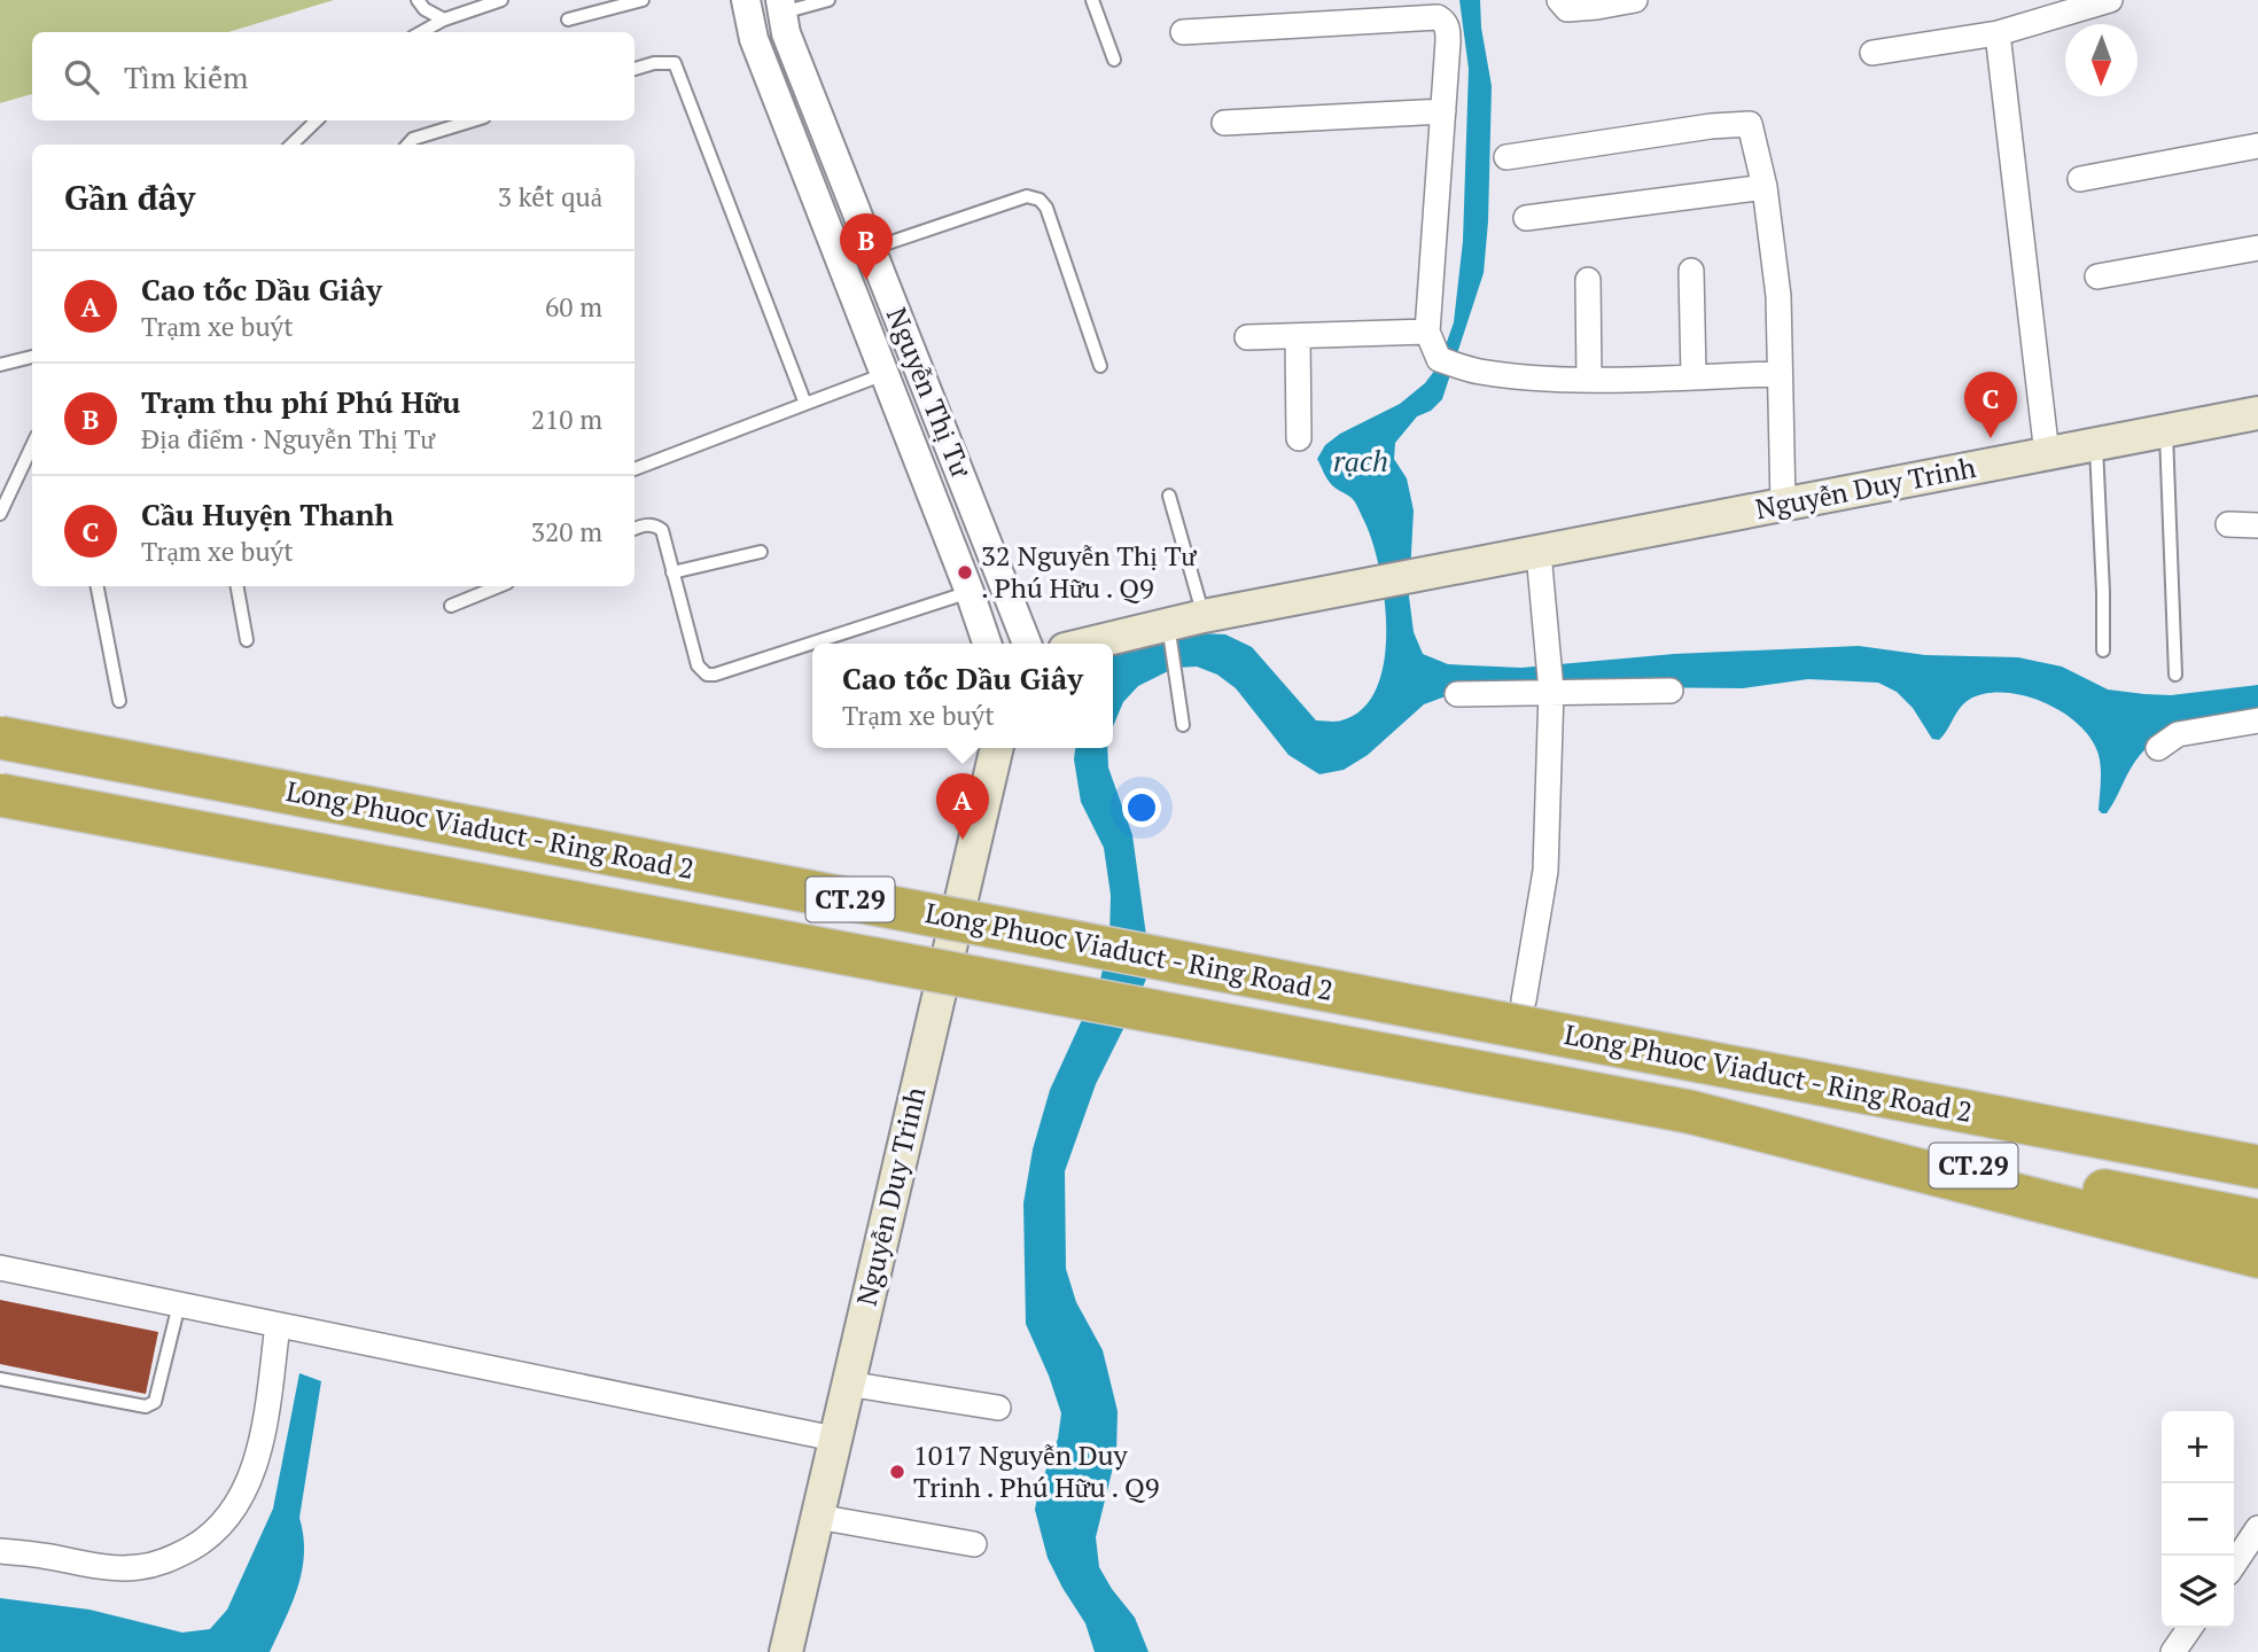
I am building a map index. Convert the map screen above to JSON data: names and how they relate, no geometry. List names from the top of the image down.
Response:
{
  "streets": {
    "highway": ["Long Phuoc Viaduct - Ring Road 2", "CT.29"],
    "main road": ["Nguyễn Duy Trinh"],
    "street": ["Nguyễn Thị Tư"]
  },
  "water": ["rạch"],
  "places": ["32 Nguyễn Thị Tư . Phú Hữu . Q9", "1017 Nguyễn Duy Trinh . Phú Hữu . Q9"],
  "north": "bottom",
  "page": {
    "search": "Tìm kiếm",
    "heading": ["Gần đây", "3 kết quả"],
    "pins": ["B", "C", "A"],
    "list": [
      {
        "mark": "A",
        "name": "Cao tốc Dầu Giây",
        "note": "Trạm xe buýt",
        "value": "60 m"
      },
      {
        "mark": "B",
        "name": "Trạm thu phí Phú Hữu",
        "note": "Địa điểm · Nguyễn Thị Tư",
        "value": "210 m"
      },
      {
        "mark": "C",
        "name": "Cầu Huyện Thanh",
        "note": "Trạm xe buýt",
        "value": "320 m"
      }
    ],
    "popup": ["Cao tốc Dầu Giây", "Trạm xe buýt"],
    "map_buttons": ["+", "−"]
  }
}
